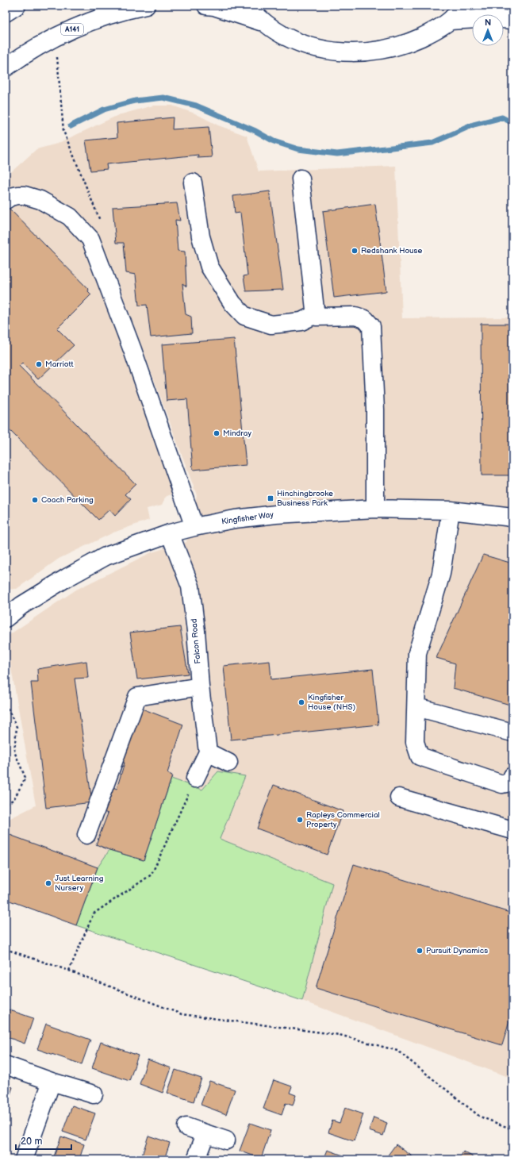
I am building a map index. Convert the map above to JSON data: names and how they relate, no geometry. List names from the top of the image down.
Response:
{
  "streets": {
    "main road": ["A141", "Kingfisher Way", "Falcon Road"]
  },
  "crossings": [
    ["Kingfisher Way", "Falcon Road"]
  ],
  "places": {
    "other": [
      "Redshank House",
      "Marriott",
      "Mindray",
      "Coach Parking",
      "Kingfisher House (NHS)",
      "Rapleys Commercial Property",
      "Just Learning Nursery",
      "Pursuit Dynamics"
    ],
    "transit": ["Hinchingbrooke Business Park"]
  },
  "scale_bar": "20 m",
  "north": "top"
}
